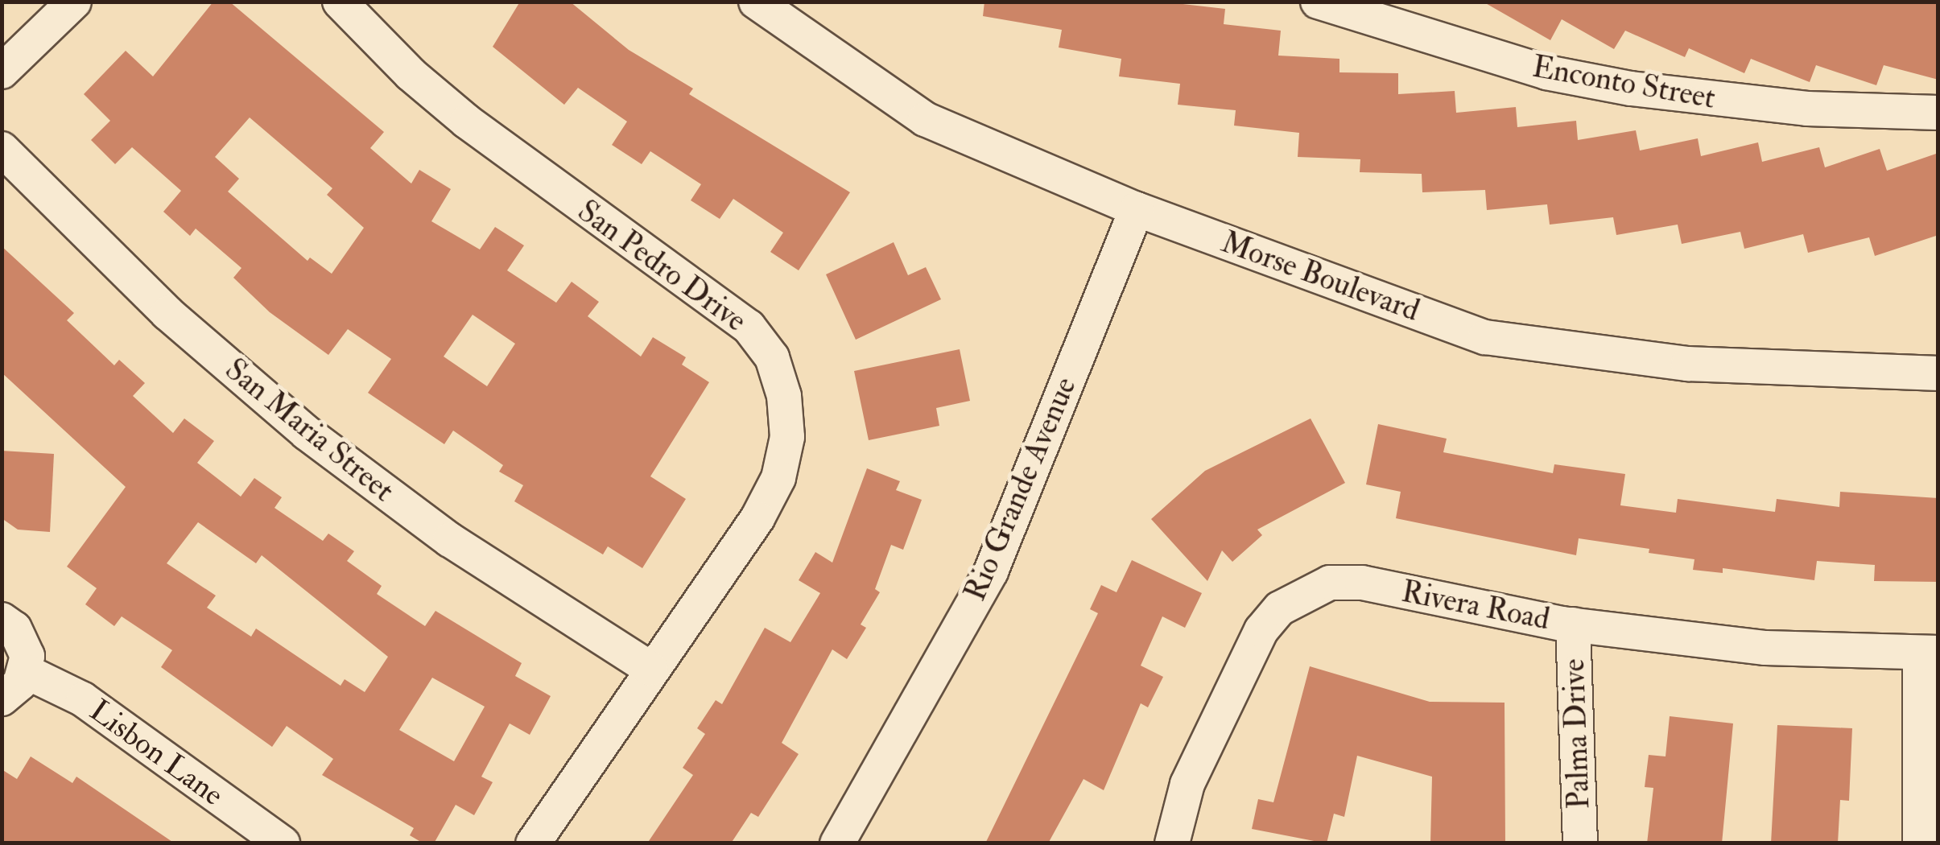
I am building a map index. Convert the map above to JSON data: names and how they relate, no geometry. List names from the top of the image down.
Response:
{
  "streets": {
    "street": [
      "Enconto Street",
      "San Pedro Drive",
      "Morse Boulevard",
      "San Maria Street",
      "Rio Grande Avenue",
      "Rivera Road",
      "Palma Drive",
      "Lisbon Lane"
    ]
  },
  "crossings": [
    ["San Pedro Drive", "San Maria Street"],
    ["Morse Boulevard", "Rio Grande Avenue"],
    ["Rivera Road", "Palma Drive"]
  ]
}
